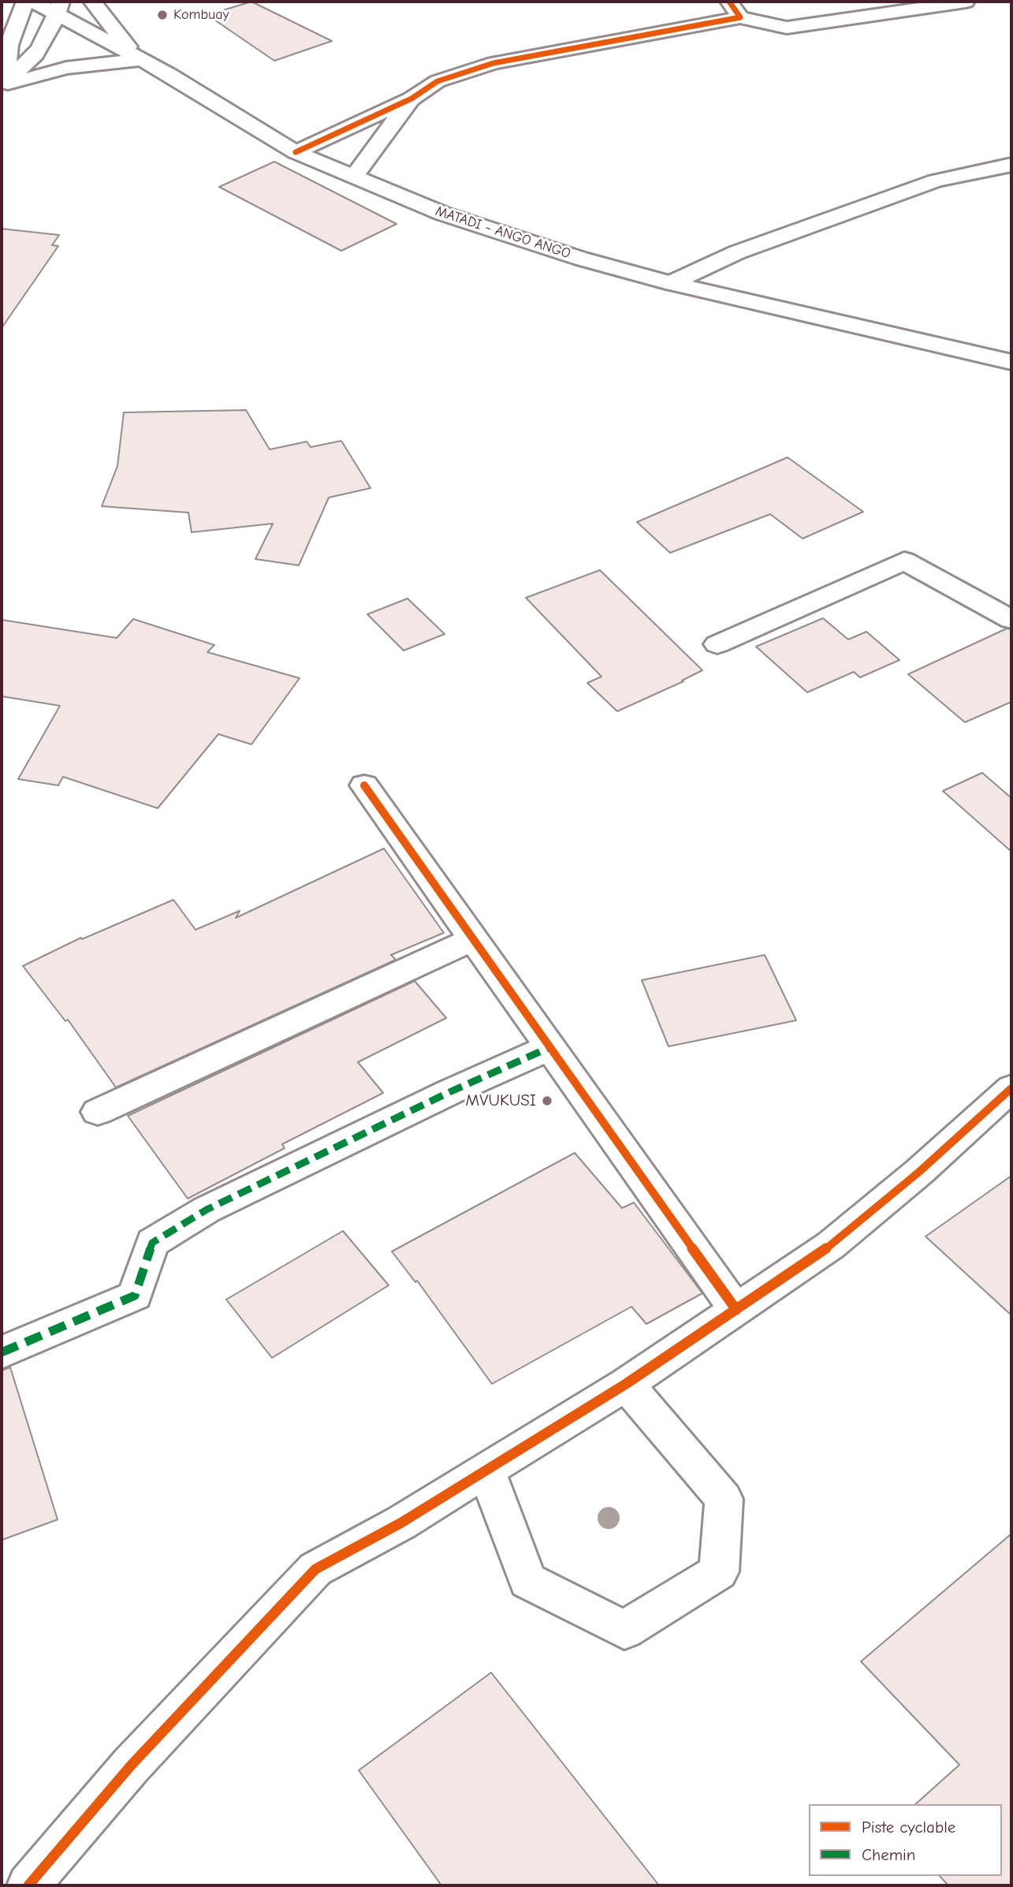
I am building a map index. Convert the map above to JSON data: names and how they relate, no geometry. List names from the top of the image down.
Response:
{
  "streets": {
    "main road": ["MATADI - ANGO ANGO"]
  },
  "places": ["Kombuay", "MVUKUSI"],
  "legend": ["Piste cyclable", "Chemin"]
}
